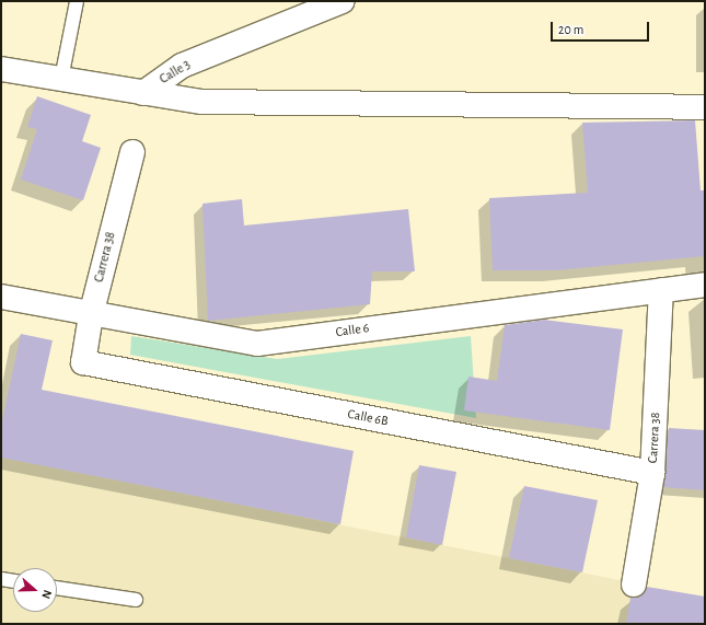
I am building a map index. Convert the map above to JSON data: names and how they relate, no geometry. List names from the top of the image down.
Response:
{
  "streets": {
    "street": [
      "Calle 3",
      "Carrera 38",
      "Calle 6",
      "Calle 6B"
    ]
  },
  "crossings": [
    ["Carrera 38", "Calle 6"],
    ["Carrera 38", "Calle 6B"]
  ],
  "scale_bar": "20 m",
  "north": "right"
}
